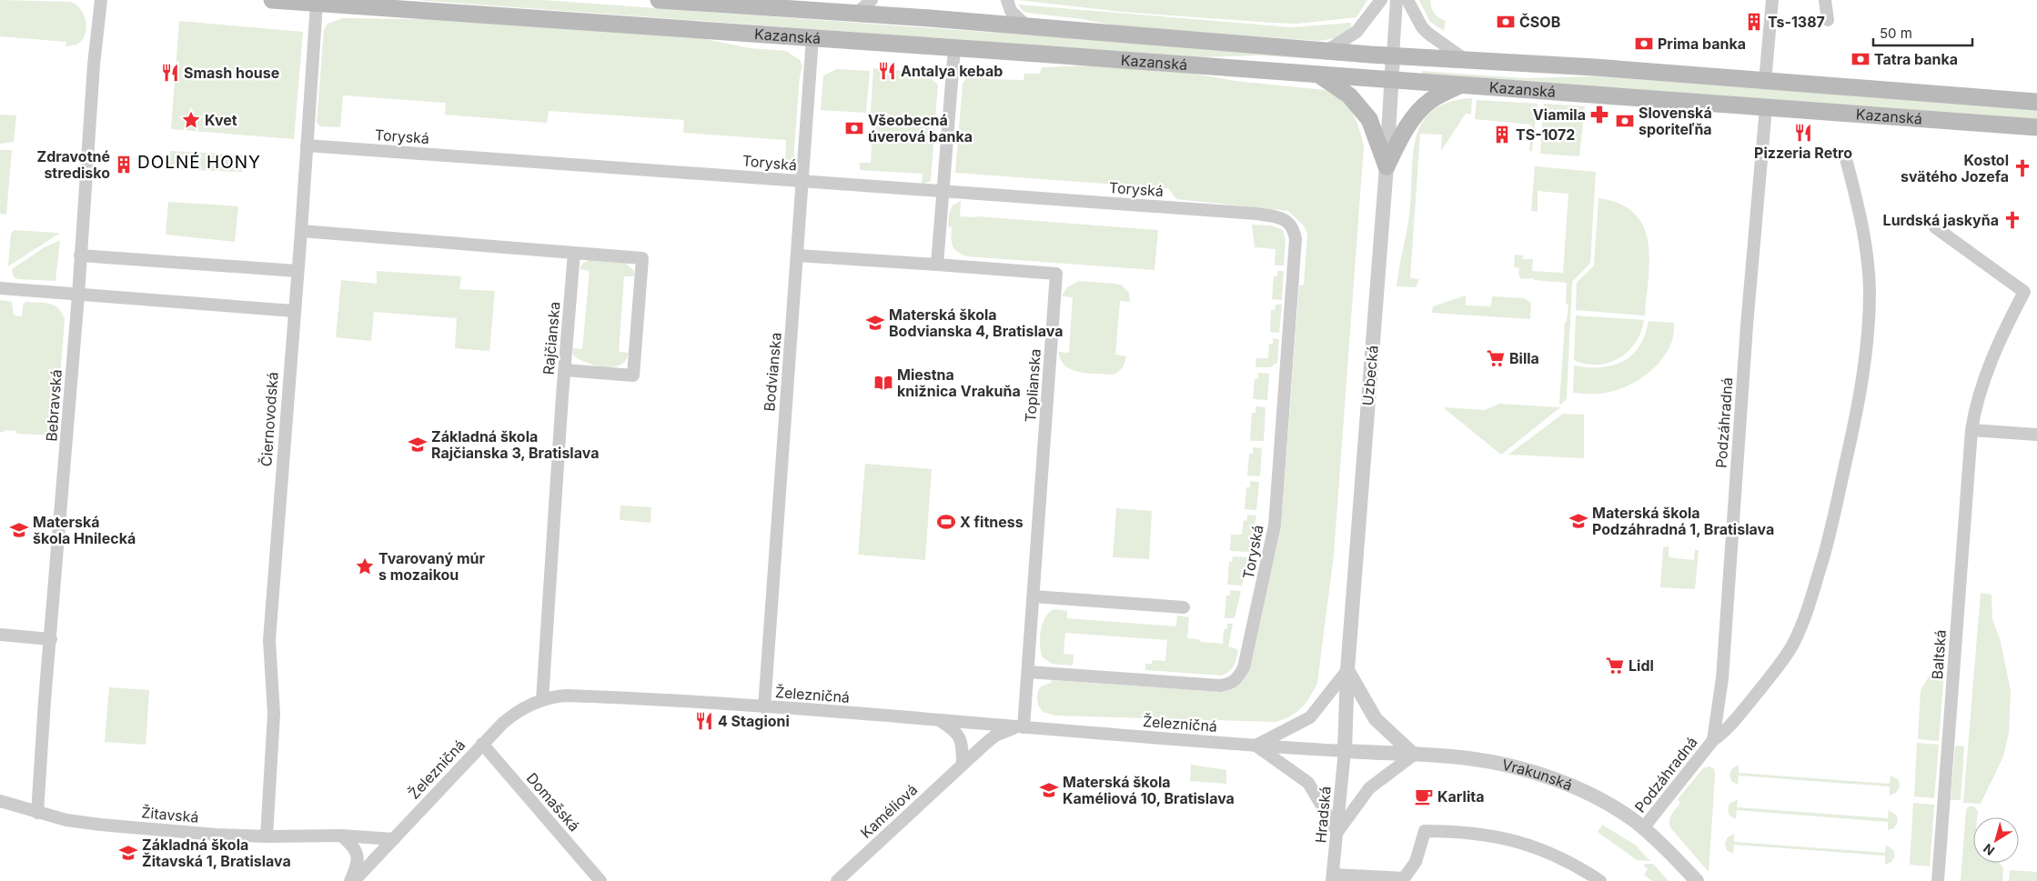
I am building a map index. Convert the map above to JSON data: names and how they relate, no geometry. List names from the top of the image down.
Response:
{
  "streets": {
    "main road": ["Kazanská"],
    "street": [
      "Toryská",
      "Rajčianska",
      "Bodvianska",
      "Uzbecká",
      "Toplianska",
      "Bebravská",
      "Čiernovodská",
      "Podzáhradná",
      "Baltská",
      "Železničná",
      "Vrakunská",
      "Domašská",
      "Kaméliová",
      "Žitavská",
      "Hradská"
    ]
  },
  "crossings": [
    ["Kazanská", "Bodvianska"],
    ["Kazanská", "Uzbecká"],
    ["Kazanská", "Čiernovodská"],
    ["Kazanská", "Podzáhradná"],
    ["Toryská", "Bodvianska"],
    ["Toryská", "Toplianska"],
    ["Toryská", "Čiernovodská"],
    ["Rajčianska", "Železničná"],
    ["Bodvianska", "Železničná"],
    ["Uzbecká", "Železničná"],
    ["Uzbecká", "Vrakunská"],
    ["Uzbecká", "Hradská"],
    ["Toplianska", "Železničná"],
    ["Toplianska", "Kaméliová"],
    ["Bebravská", "Žitavská"],
    ["Čiernovodská", "Žitavská"],
    ["Podzáhradná", "Vrakunská"],
    ["Železničná", "Vrakunská"],
    ["Železničná", "Domašská"],
    ["Železničná", "Kaméliová"],
    ["Železničná", "Žitavská"],
    ["Železničná", "Hradská"],
    ["Vrakunská", "Hradská"]
  ],
  "districts": ["DOLNÉ HONY"],
  "places": {
    "bank": [
      "ČSOB",
      "Prima banka",
      "Tatra banka",
      "Slovenská sporiteľňa",
      "Všeobecná úverová banka"
    ],
    "building": ["Ts-1387", "TS-1072", "Zdravotné stredisko"],
    "restaurant": [
      "Antalya kebab",
      "Smash house",
      "Pizzeria Retro",
      "4 Stagioni"
    ],
    "pharmacy": ["Viamila"],
    "place": ["Kvet", "Tvarovaný múr s mozaikou"],
    "church": ["Kostol svätého Jozefa", "Lurdská jaskyňa"],
    "school or university": [
      "Materská škola Bodvianska 4, Bratislava",
      "Základná škola Rajčianska 3, Bratislava",
      "Materská škola Podzáhradná 1, Bratislava",
      "Materská škola Hnilecká",
      "Materská škola Kaméliová 10, Bratislava",
      "Základná škola Žitavská 1, Bratislava"
    ],
    "supermarket": ["Billa", "Lidl"],
    "library": ["Miestna knižnica Vrakuňa"],
    "sports": ["X fitness"],
    "cafe": ["Karlita"]
  },
  "scale_bar": "50 m",
  "north": "bottom left"
}
